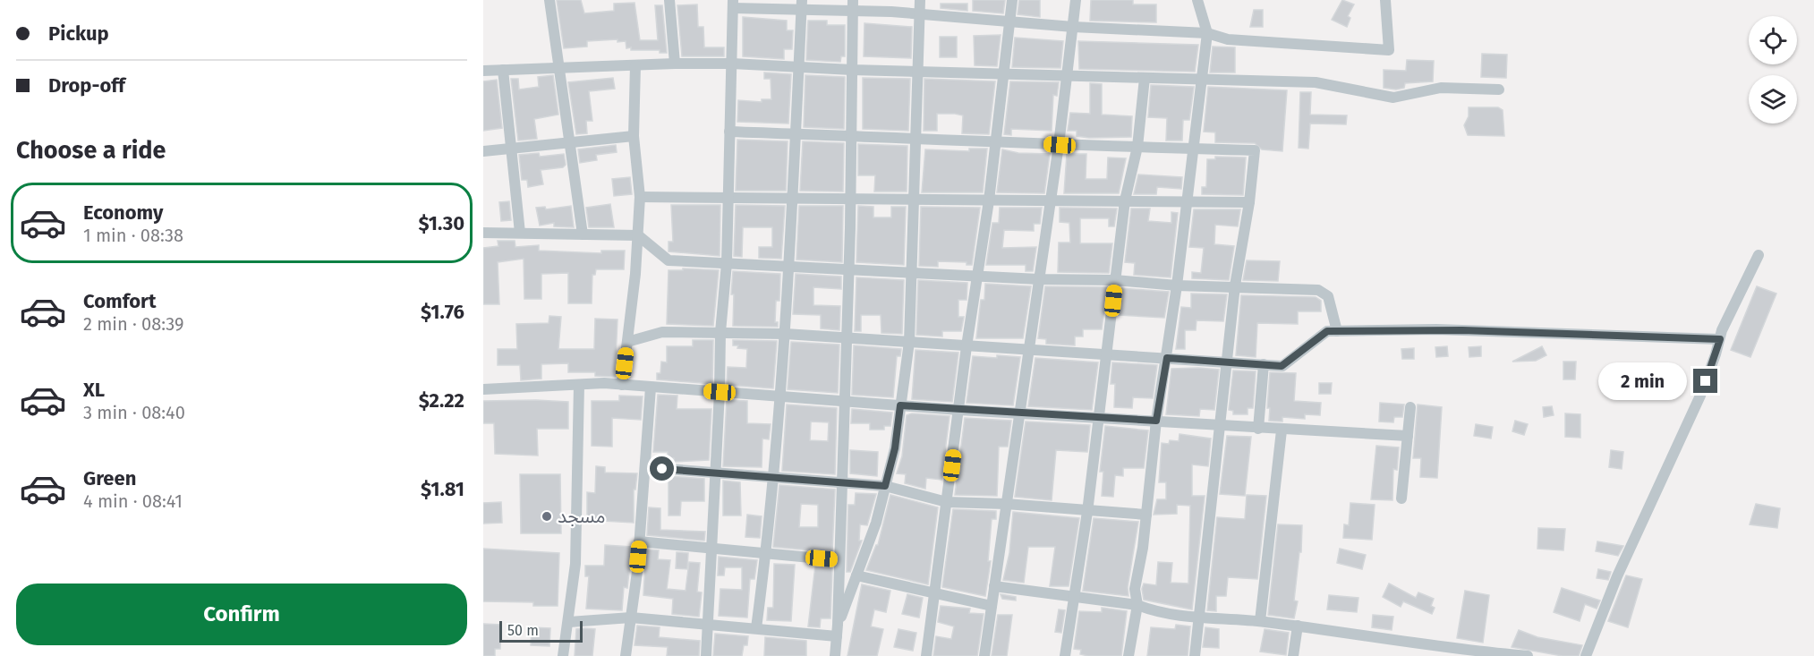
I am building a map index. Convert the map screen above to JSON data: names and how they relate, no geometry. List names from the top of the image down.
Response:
{
  "places": ["مسجد"],
  "scale_bar": "50 m",
  "page": {
    "banner": ["Pickup", "Drop-off"],
    "heading": "Choose a ride",
    "list": [
      {
        "name": "Economy",
        "note": "1 min · 08:38",
        "value": "$1.30"
      },
      {
        "name": "Comfort",
        "note": "2 min · 08:39",
        "value": "$1.76"
      },
      {
        "name": "XL",
        "note": "3 min · 08:40",
        "value": "$2.22"
      },
      {
        "name": "Green",
        "note": "4 min · 08:41",
        "value": "$1.81"
      }
    ],
    "bubble": "2 min",
    "buttons": "Confirm",
    "scale": "50 m"
  }
}
